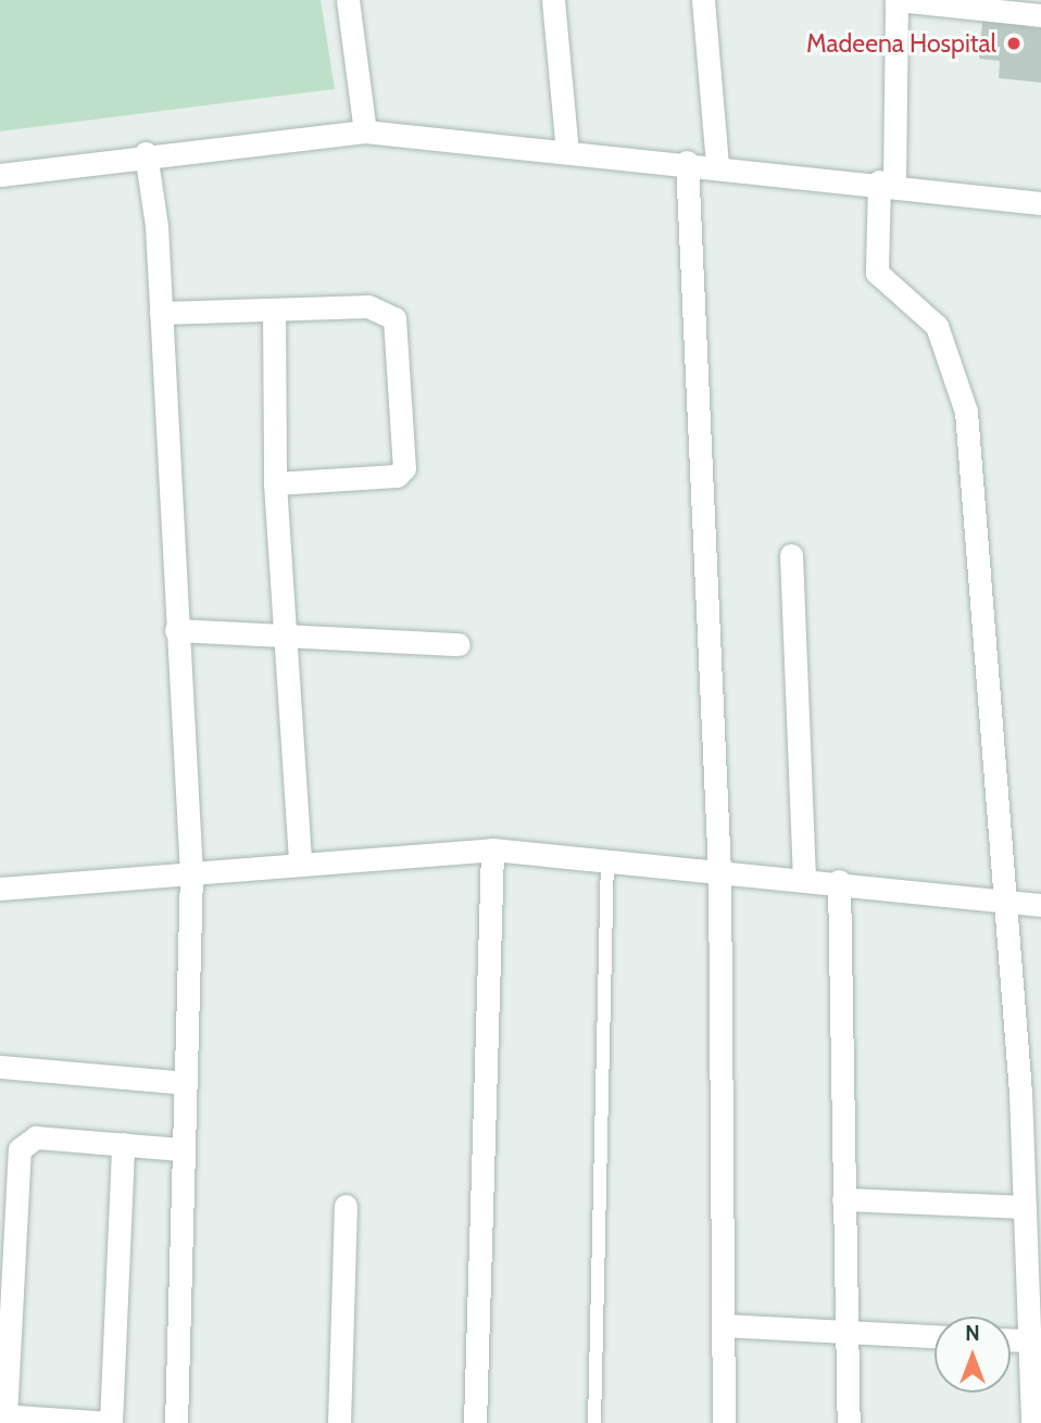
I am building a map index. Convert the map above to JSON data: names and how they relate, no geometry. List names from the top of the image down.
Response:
{
  "places": ["Madeena Hospital"],
  "north": "top"
}
